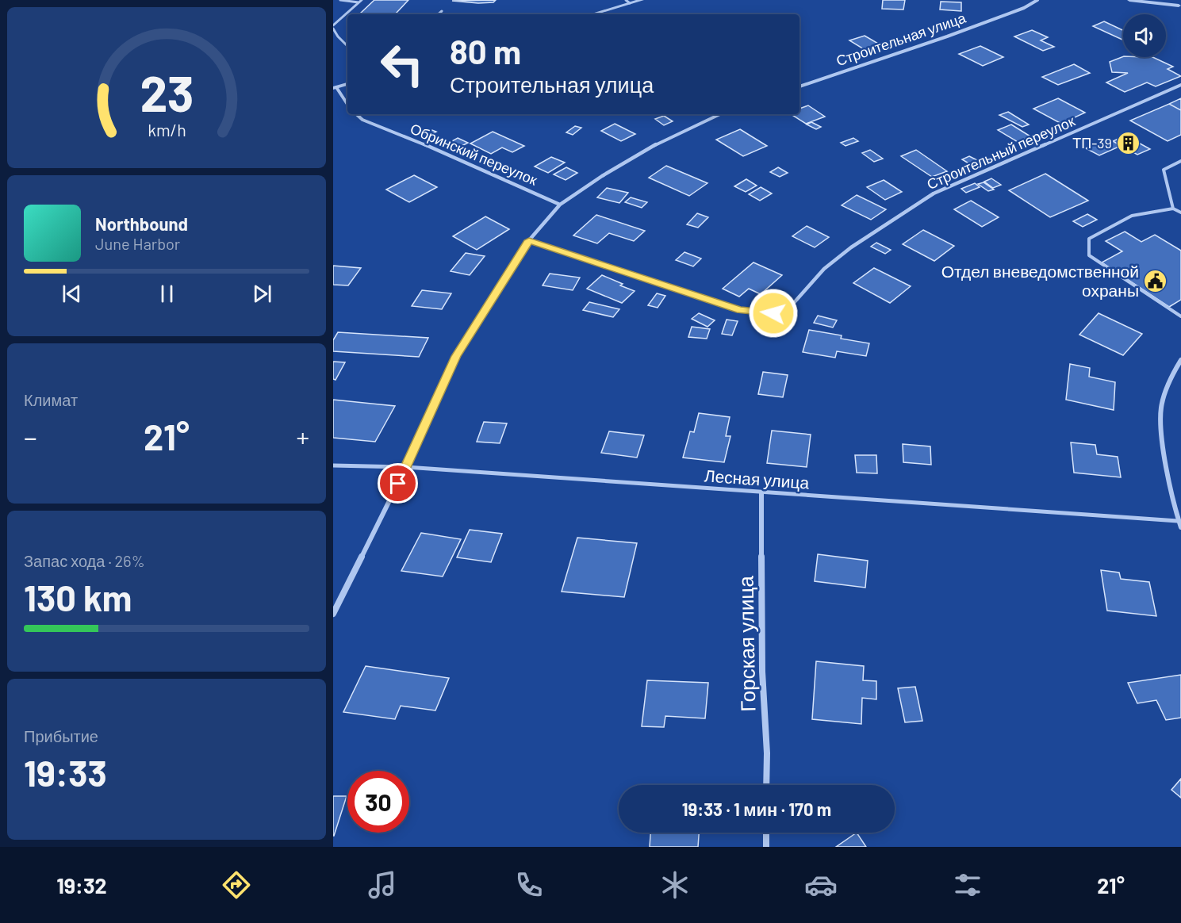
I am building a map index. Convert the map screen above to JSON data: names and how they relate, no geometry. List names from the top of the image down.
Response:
{
  "streets": {
    "street": [
      "Строительная улица",
      "Строительный переулок",
      "Обринский переулок",
      "Лесная улица",
      "Горская улица"
    ]
  },
  "crossings": [
    ["Лесная улица", "Горская улица"]
  ],
  "places": {
    "building": ["ТП-39"],
    "public building": ["Отдел вневедомственной охраны"]
  },
  "page": {
    "turn": ["80 m", "Строительная улица"],
    "song": ["Northbound", "June Harbor"],
    "tile": [
      "Климат",
      ["Запас хода · 26%", "130 km"],
      ["Прибытие", "19:33"]
    ],
    "heat": ["−", "21°", "+"],
    "limit": "30",
    "trip": "19:33 · 1 мин · 170 m",
    "tabs": ["19:32", "21°"],
    "gauge": ["23", "km/h"]
  }
}
